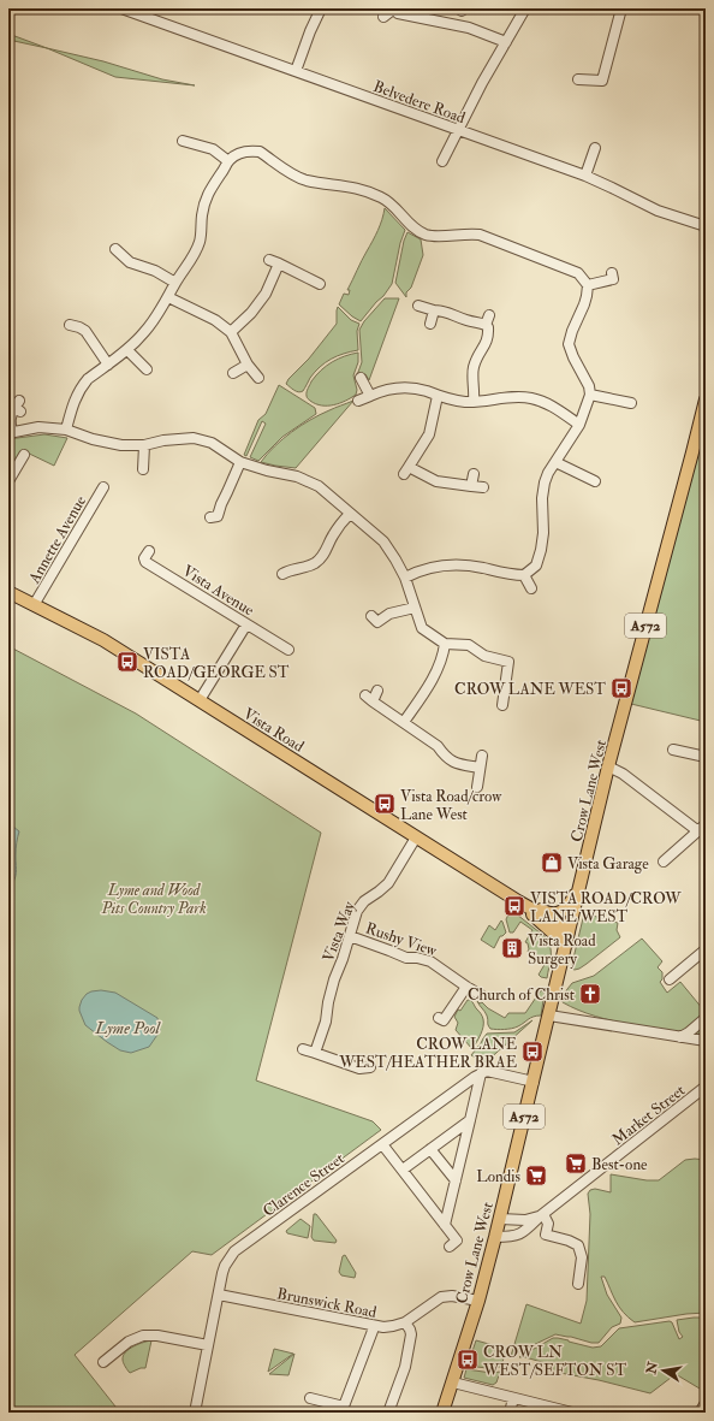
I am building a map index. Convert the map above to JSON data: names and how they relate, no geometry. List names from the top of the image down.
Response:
{
  "streets": {
    "main road": ["A572", "Vista Road", "Crow Lane West"],
    "street": [
      "Belvedere Road",
      "Annette Avenue",
      "Vista Avenue",
      "Vista Way",
      "Rushy View",
      "Market Street",
      "Clarence Street",
      "Brunswick Road"
    ]
  },
  "crossings": [
    ["Annette Avenue", "Vista Road"],
    ["Vista Road", "Crow Lane West"],
    ["Vista Road", "Vista Way"],
    ["Crow Lane West", "Market Street"],
    ["Crow Lane West", "Brunswick Road"],
    ["Vista Way", "Rushy View"],
    ["Clarence Street", "Brunswick Road"]
  ],
  "water": ["Lyme Pool"],
  "parks": ["Lyme and Wood Pits Country Park"],
  "places": {
    "bus stop": [
      "VISTA ROAD/GEORGE ST",
      "CROW LANE WEST",
      "Vista Road/crow Lane West",
      "VISTA ROAD/CROW LANE WEST",
      "CROW LANE WEST/HEATHER BRAE",
      "CROW LN WEST/SEFTON ST"
    ],
    "shop": ["Vista Garage"],
    "building": ["Vista Road Surgery"],
    "church": ["Church of Christ"],
    "supermarket": ["Best-one", "Londis"]
  },
  "north": "left"
}
